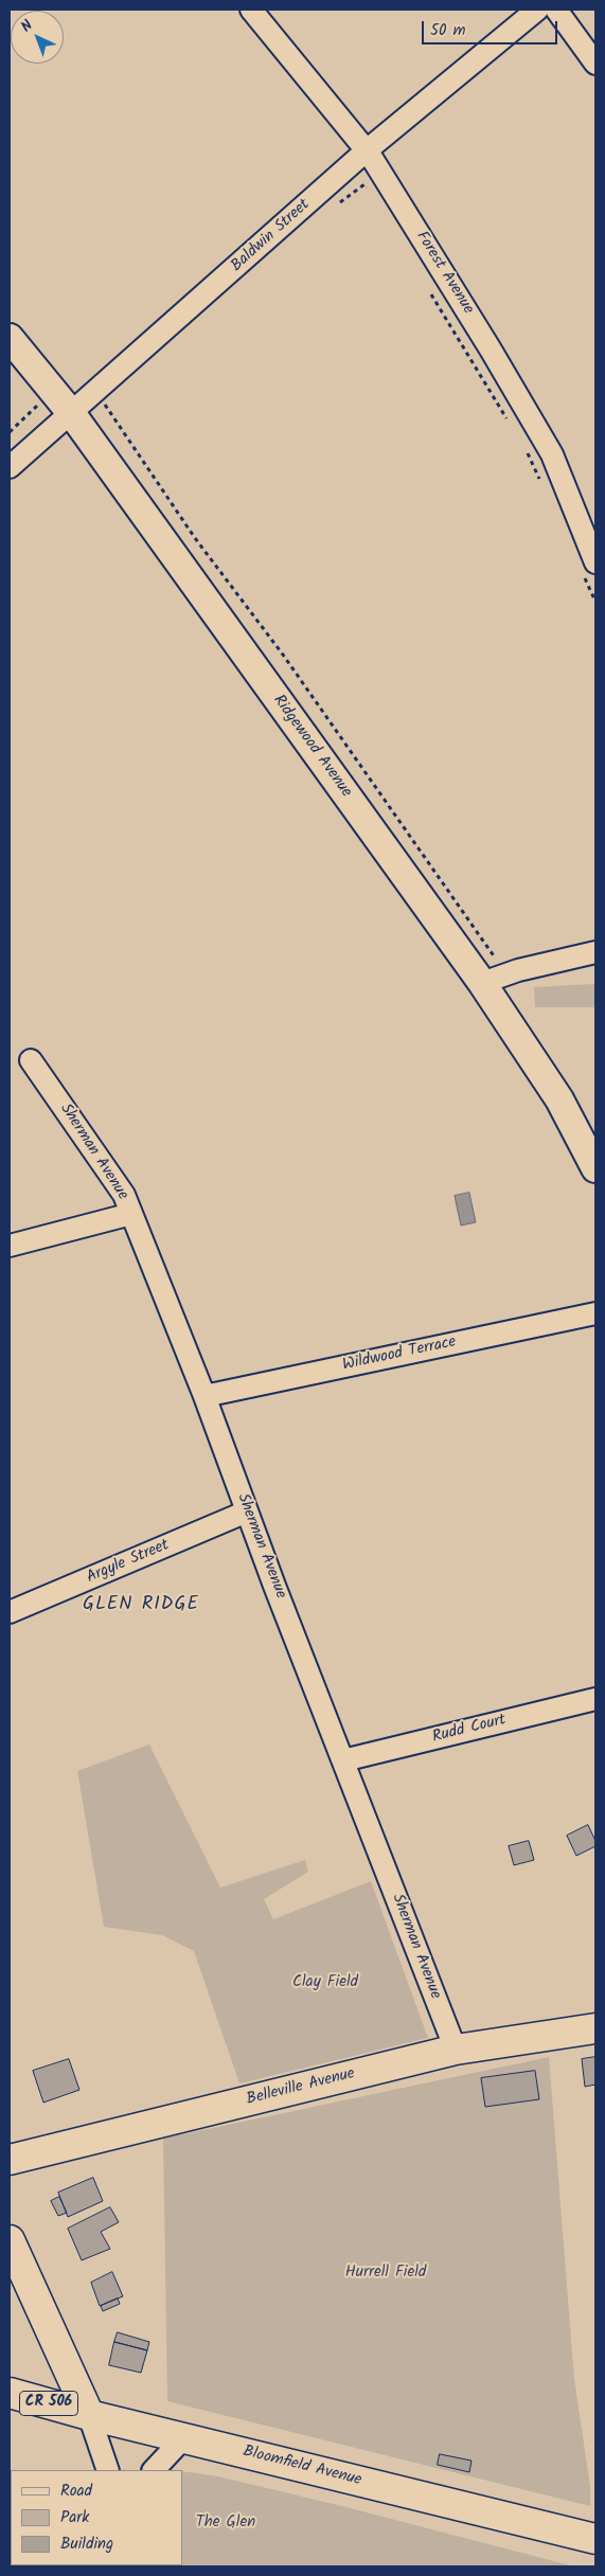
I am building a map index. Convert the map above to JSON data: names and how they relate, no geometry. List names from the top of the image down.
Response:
{
  "streets": {
    "main road": ["Belleville Avenue", "CR 506", "Bloomfield Avenue"],
    "street": [
      "Baldwin Street",
      "Forest Avenue",
      "Ridgewood Avenue",
      "Sherman Avenue",
      "Wildwood Terrace",
      "Argyle Street",
      "Rudd Court"
    ]
  },
  "crossings": [
    ["Baldwin Street", "Forest Avenue"],
    ["Baldwin Street", "Ridgewood Avenue"],
    ["Sherman Avenue", "Wildwood Terrace"],
    ["Sherman Avenue", "Argyle Street"],
    ["Sherman Avenue", "Rudd Court"],
    ["Sherman Avenue", "Belleville Avenue"],
    ["CR 506", "Bloomfield Avenue"]
  ],
  "districts": ["GLEN RIDGE"],
  "parks": ["Clay Field", "Hurrell Field", "The Glen"],
  "legend": ["Road", "Park", "Building"],
  "scale_bar": "50 m",
  "north": "top left"
}
